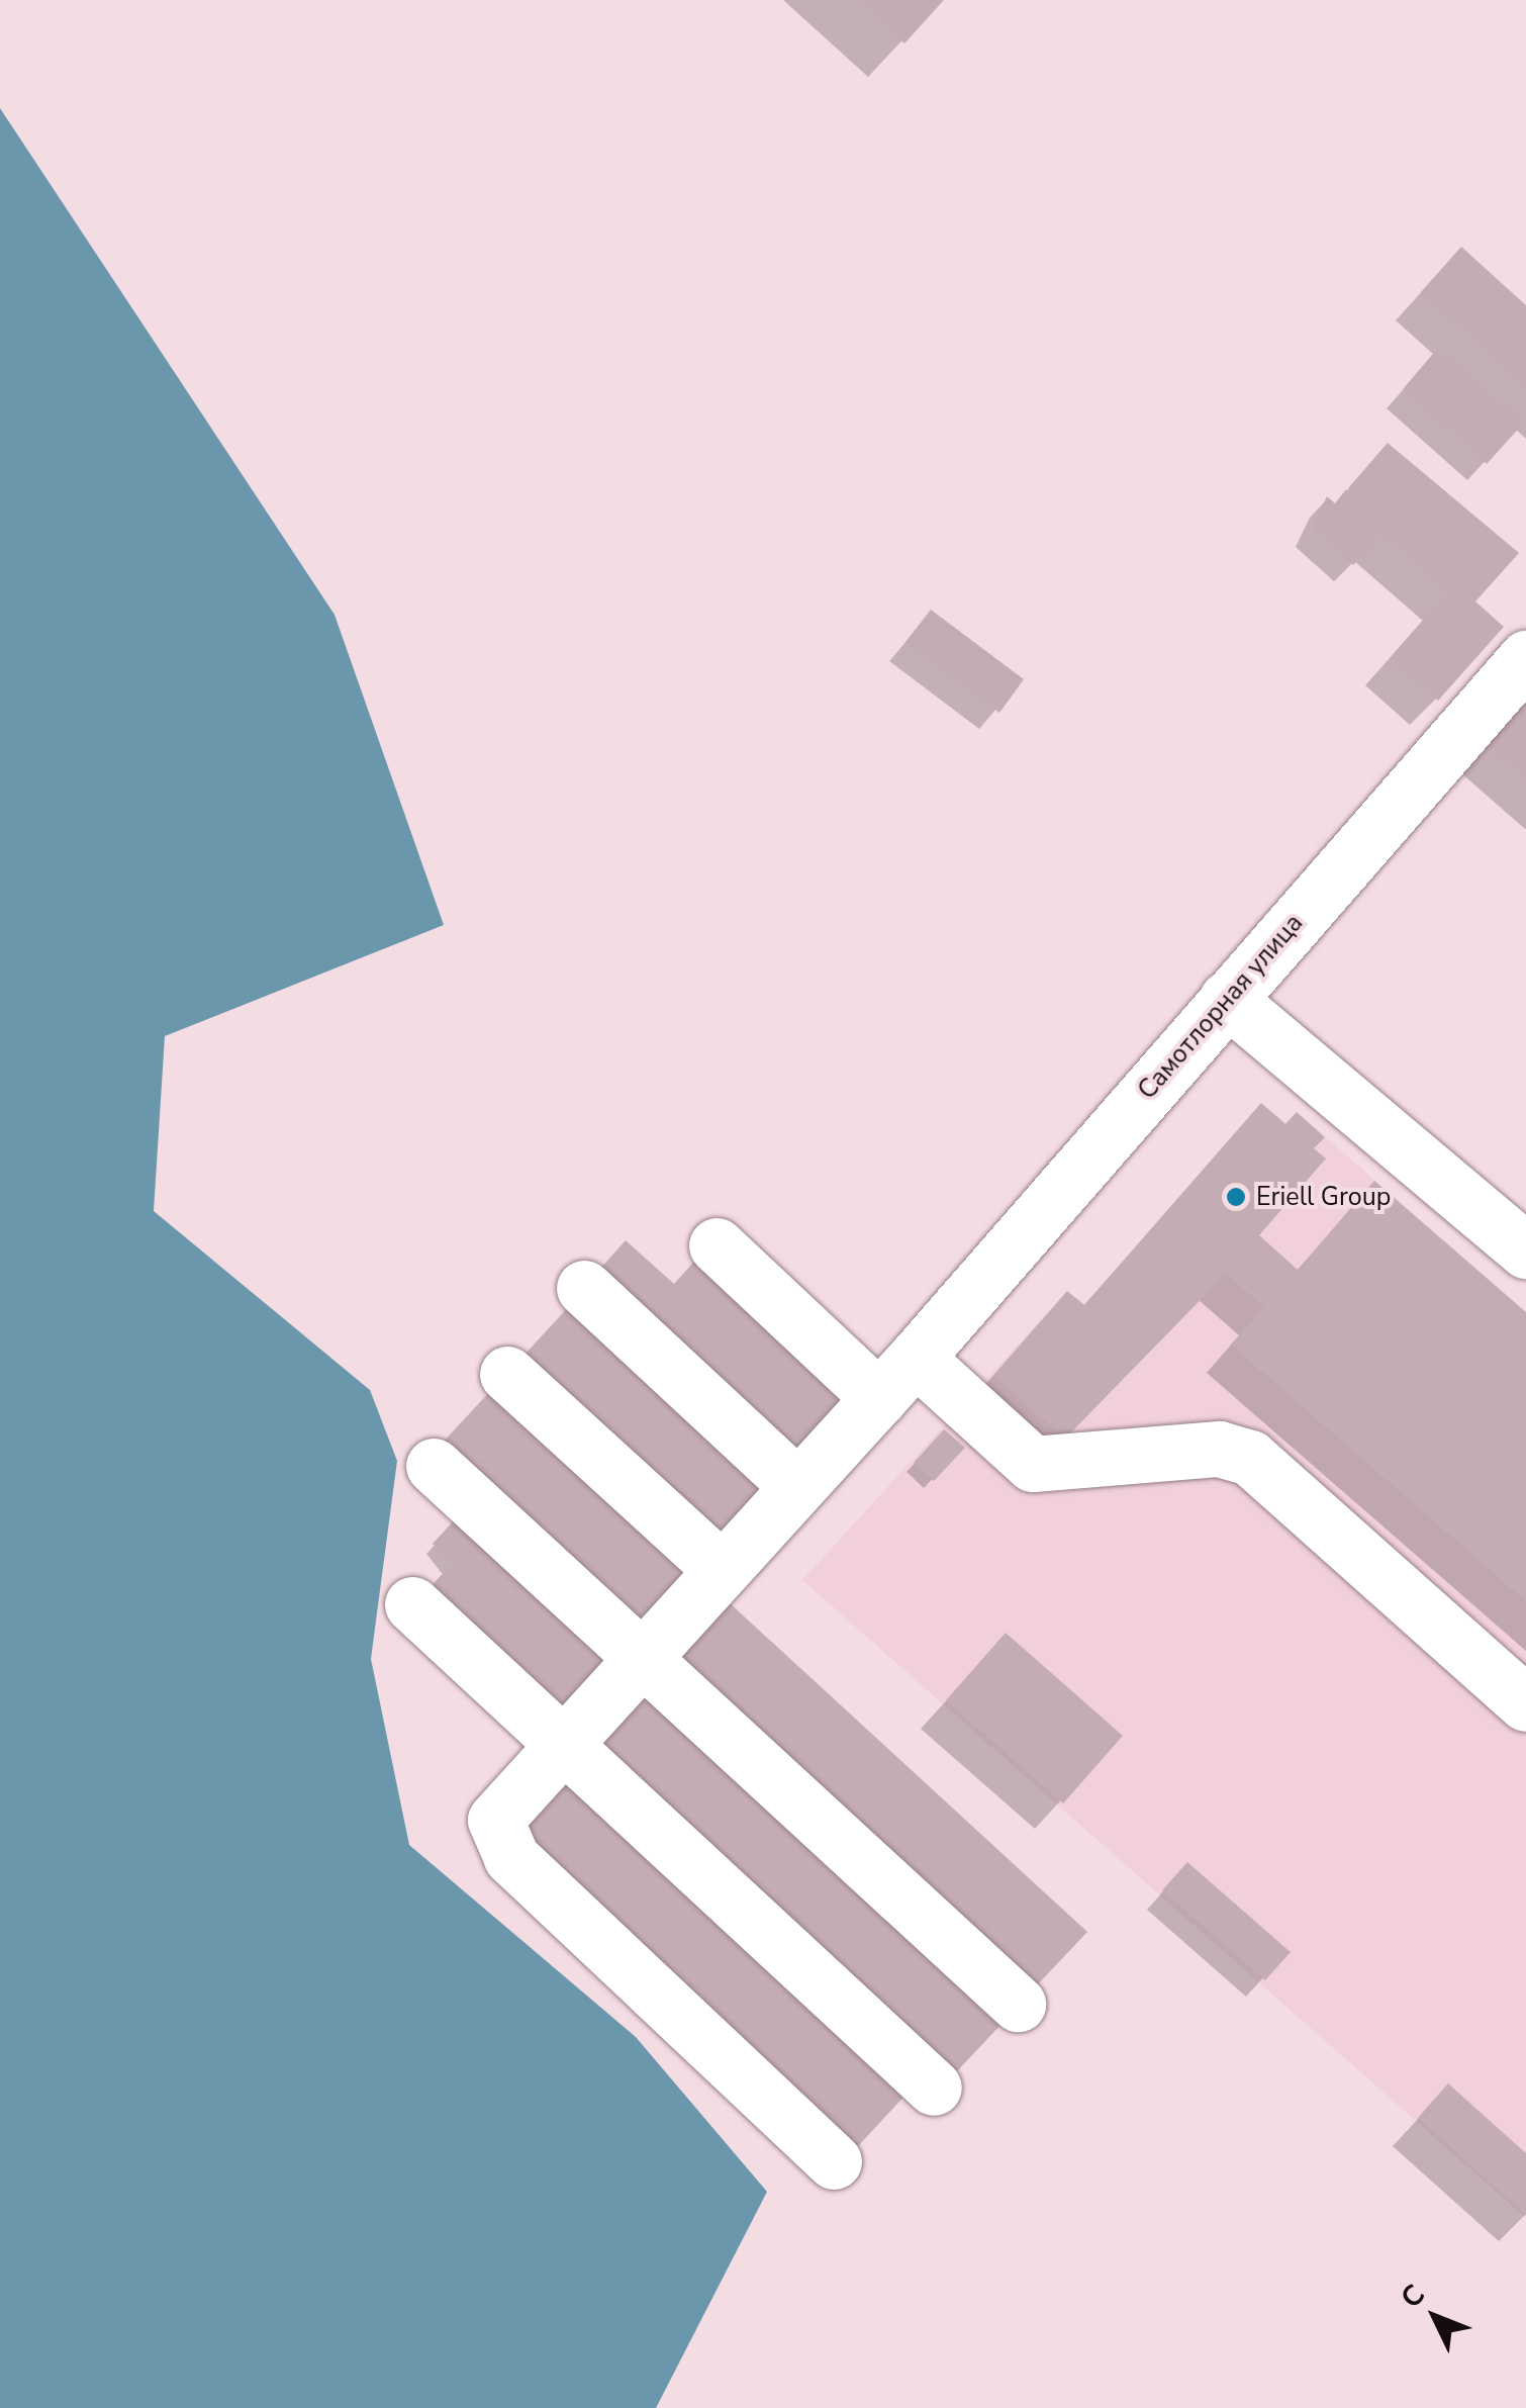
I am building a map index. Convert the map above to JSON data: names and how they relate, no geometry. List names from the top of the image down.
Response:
{
  "streets": {
    "street": ["Самотлорная улица"]
  },
  "places": ["Eriell Group"],
  "north": "top left"
}
